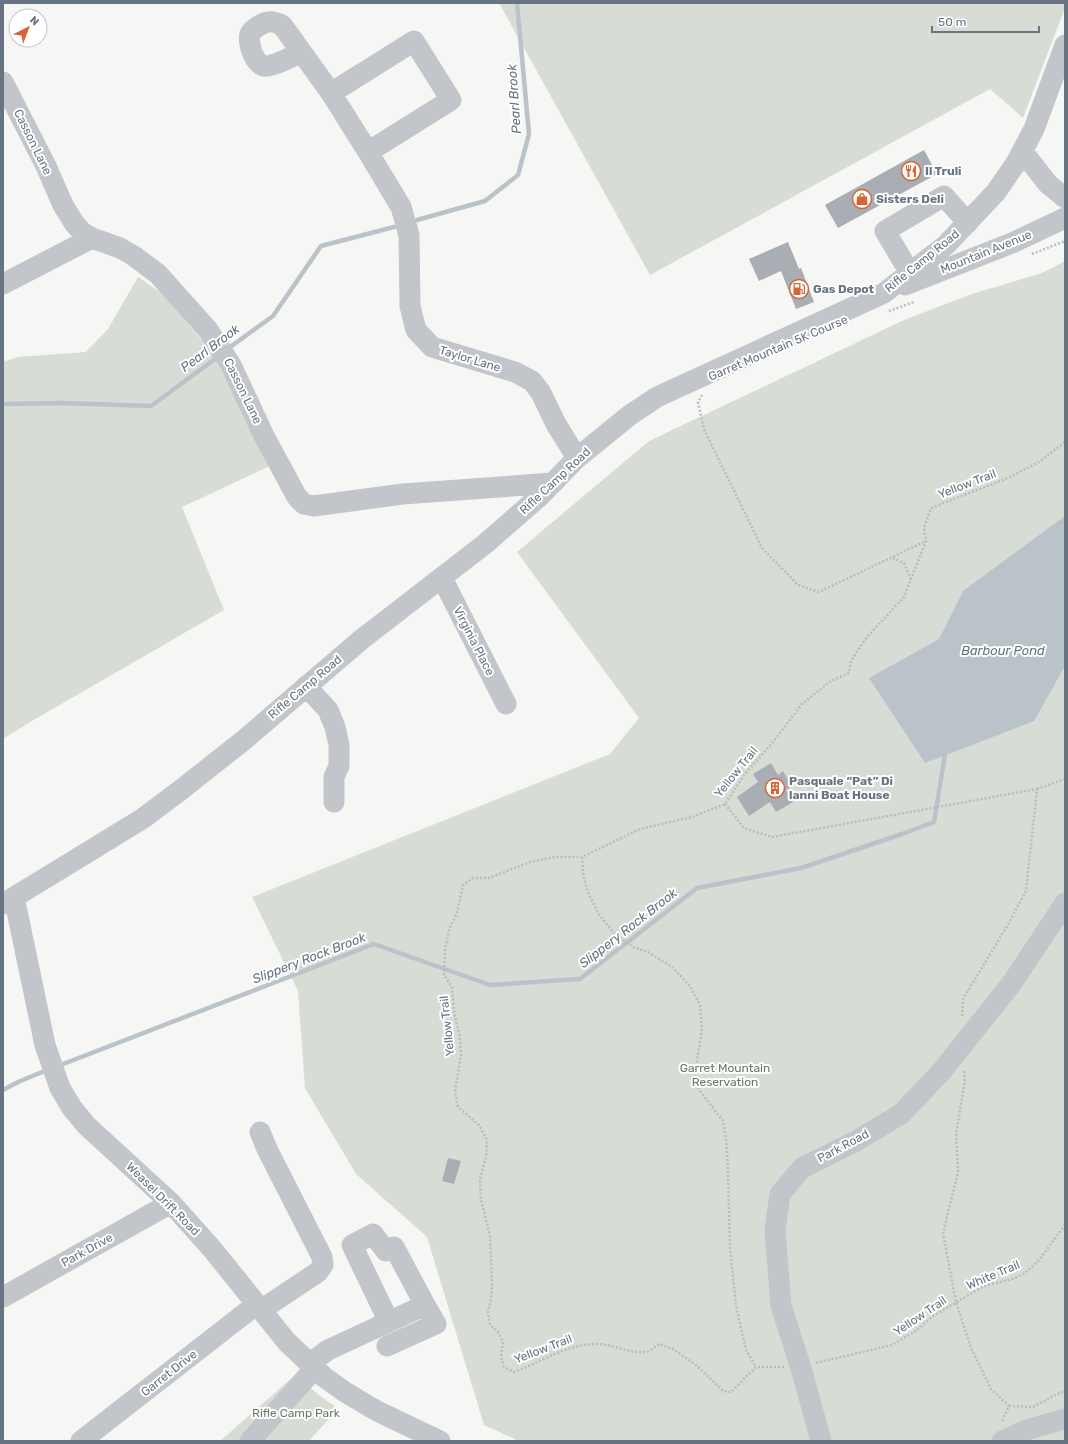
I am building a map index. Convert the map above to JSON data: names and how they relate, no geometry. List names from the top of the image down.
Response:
{
  "streets": {
    "street": [
      "Casson Lane",
      "Mountain Avenue",
      "Rifle Camp Road",
      "Taylor Lane",
      "Virginia Place",
      "Park Road",
      "Weasel Drift Road",
      "Park Drive",
      "Garret Drive"
    ],
    "path": ["Garret Mountain 5K Course", "Yellow Trail", "White Trail"]
  },
  "crossings": [
    ["Casson Lane", "Rifle Camp Road"],
    ["Mountain Avenue", "Rifle Camp Road"],
    ["Rifle Camp Road", "Taylor Lane"],
    ["Rifle Camp Road", "Virginia Place"],
    ["Rifle Camp Road", "Weasel Drift Road"],
    ["Garret Mountain 5K Course", "Yellow Trail"],
    ["Yellow Trail", "Park Road"],
    ["Yellow Trail", "White Trail"],
    ["Weasel Drift Road", "Park Drive"],
    ["Weasel Drift Road", "Garret Drive"]
  ],
  "water": ["Pearl Brook", "Barbour Pond", "Slippery Rock Brook"],
  "parks": ["Garret Mountain Reservation", "Rifle Camp Park"],
  "places": {
    "restaurant": ["Il Truli"],
    "shop": ["Sisters Deli"],
    "fuel station": ["Gas Depot"],
    "building": ["Pasquale “Pat” Di lanni Boat House"]
  },
  "scale_bar": "50 m",
  "north": "top right"
}
